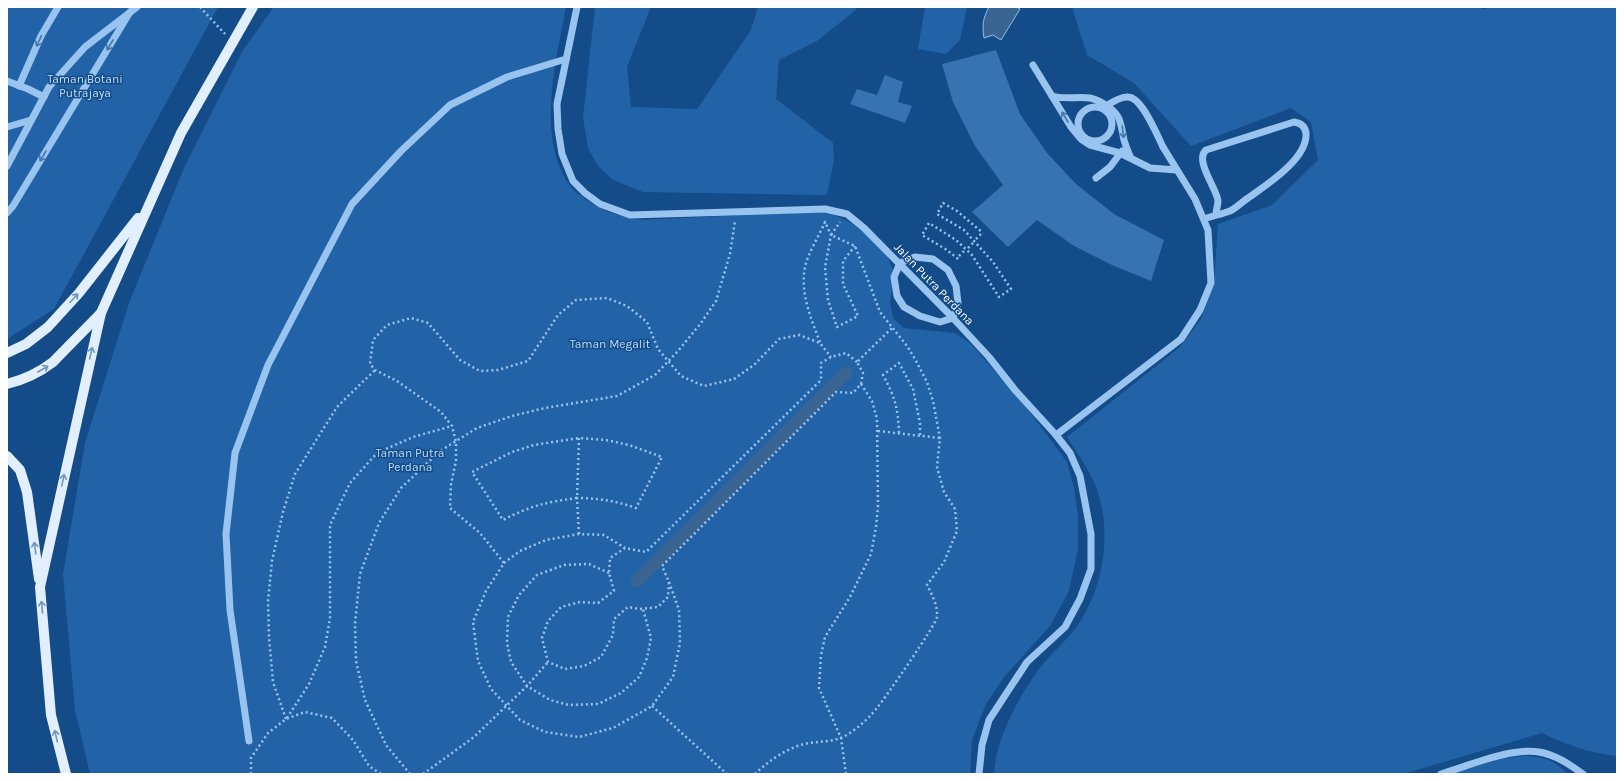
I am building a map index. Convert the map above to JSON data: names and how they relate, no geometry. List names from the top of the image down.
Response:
{
  "streets": {
    "street": ["Jalan Putra Perdana"]
  },
  "parks": ["Taman Botani Putrajaya", "Taman Megalit", "Taman Putra Perdana"]
}
